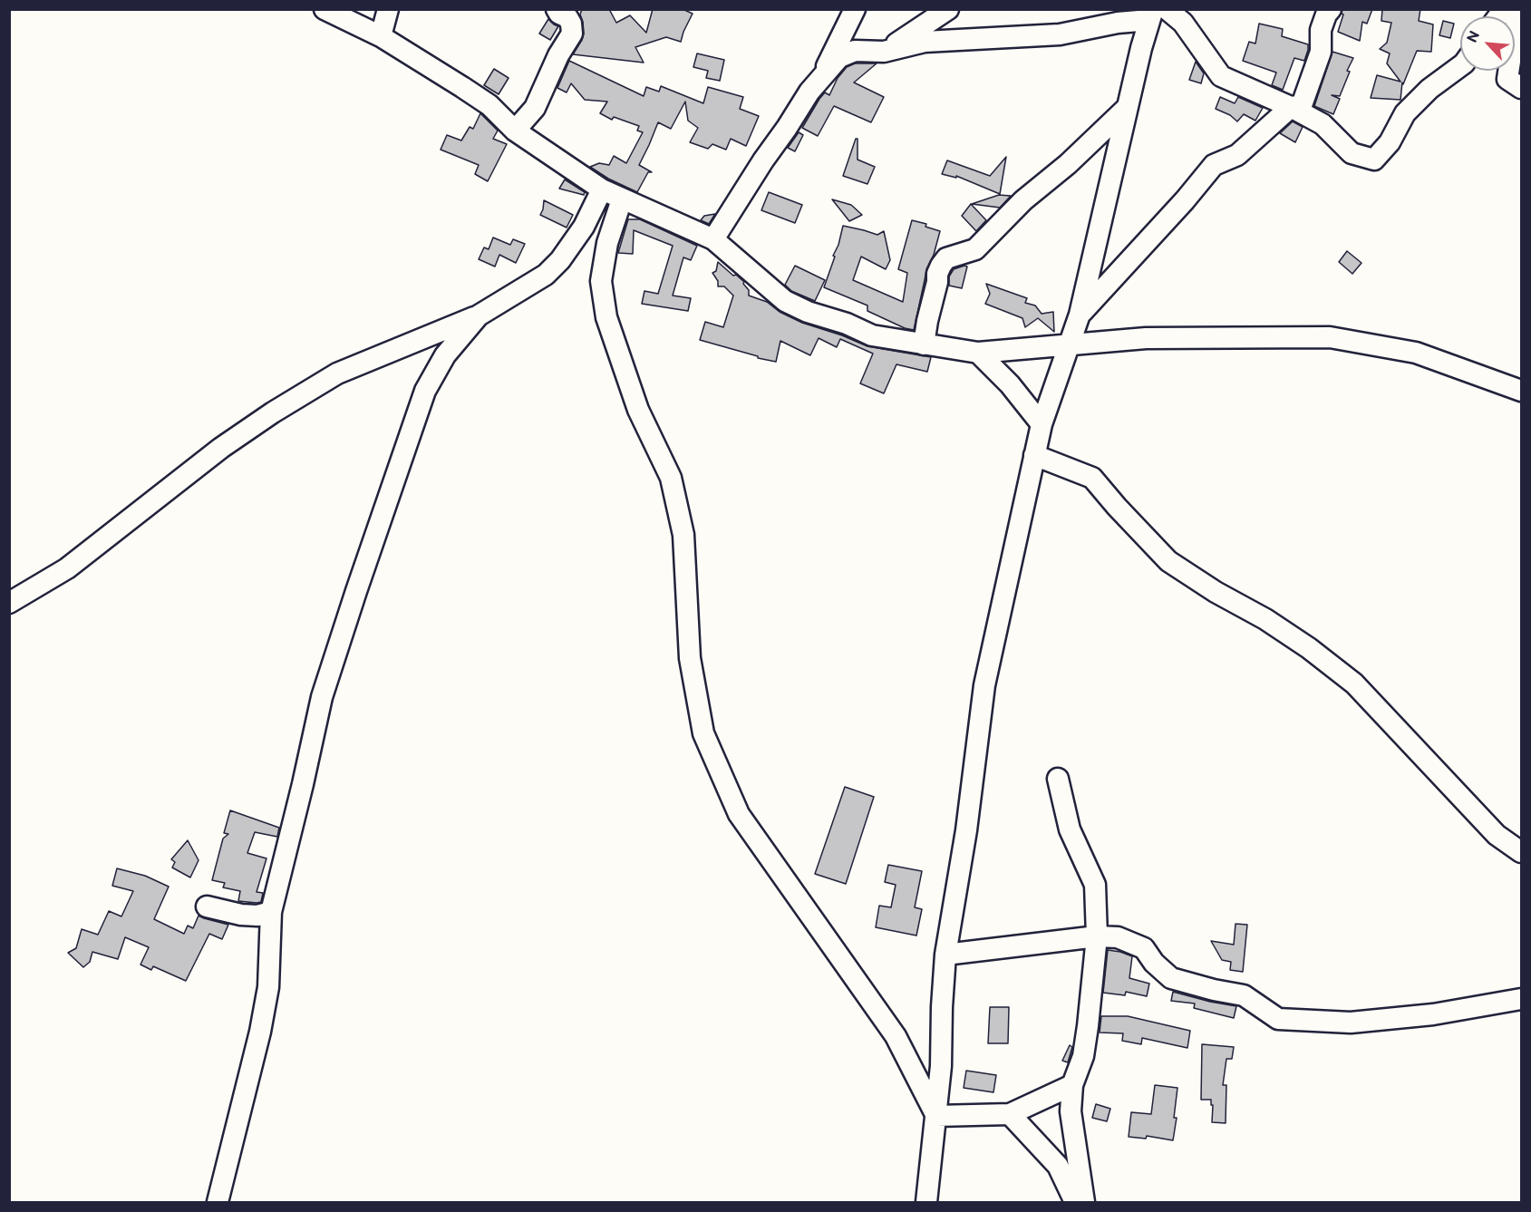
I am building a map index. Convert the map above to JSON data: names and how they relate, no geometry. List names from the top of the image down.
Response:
{
  "north": "top left"
}
